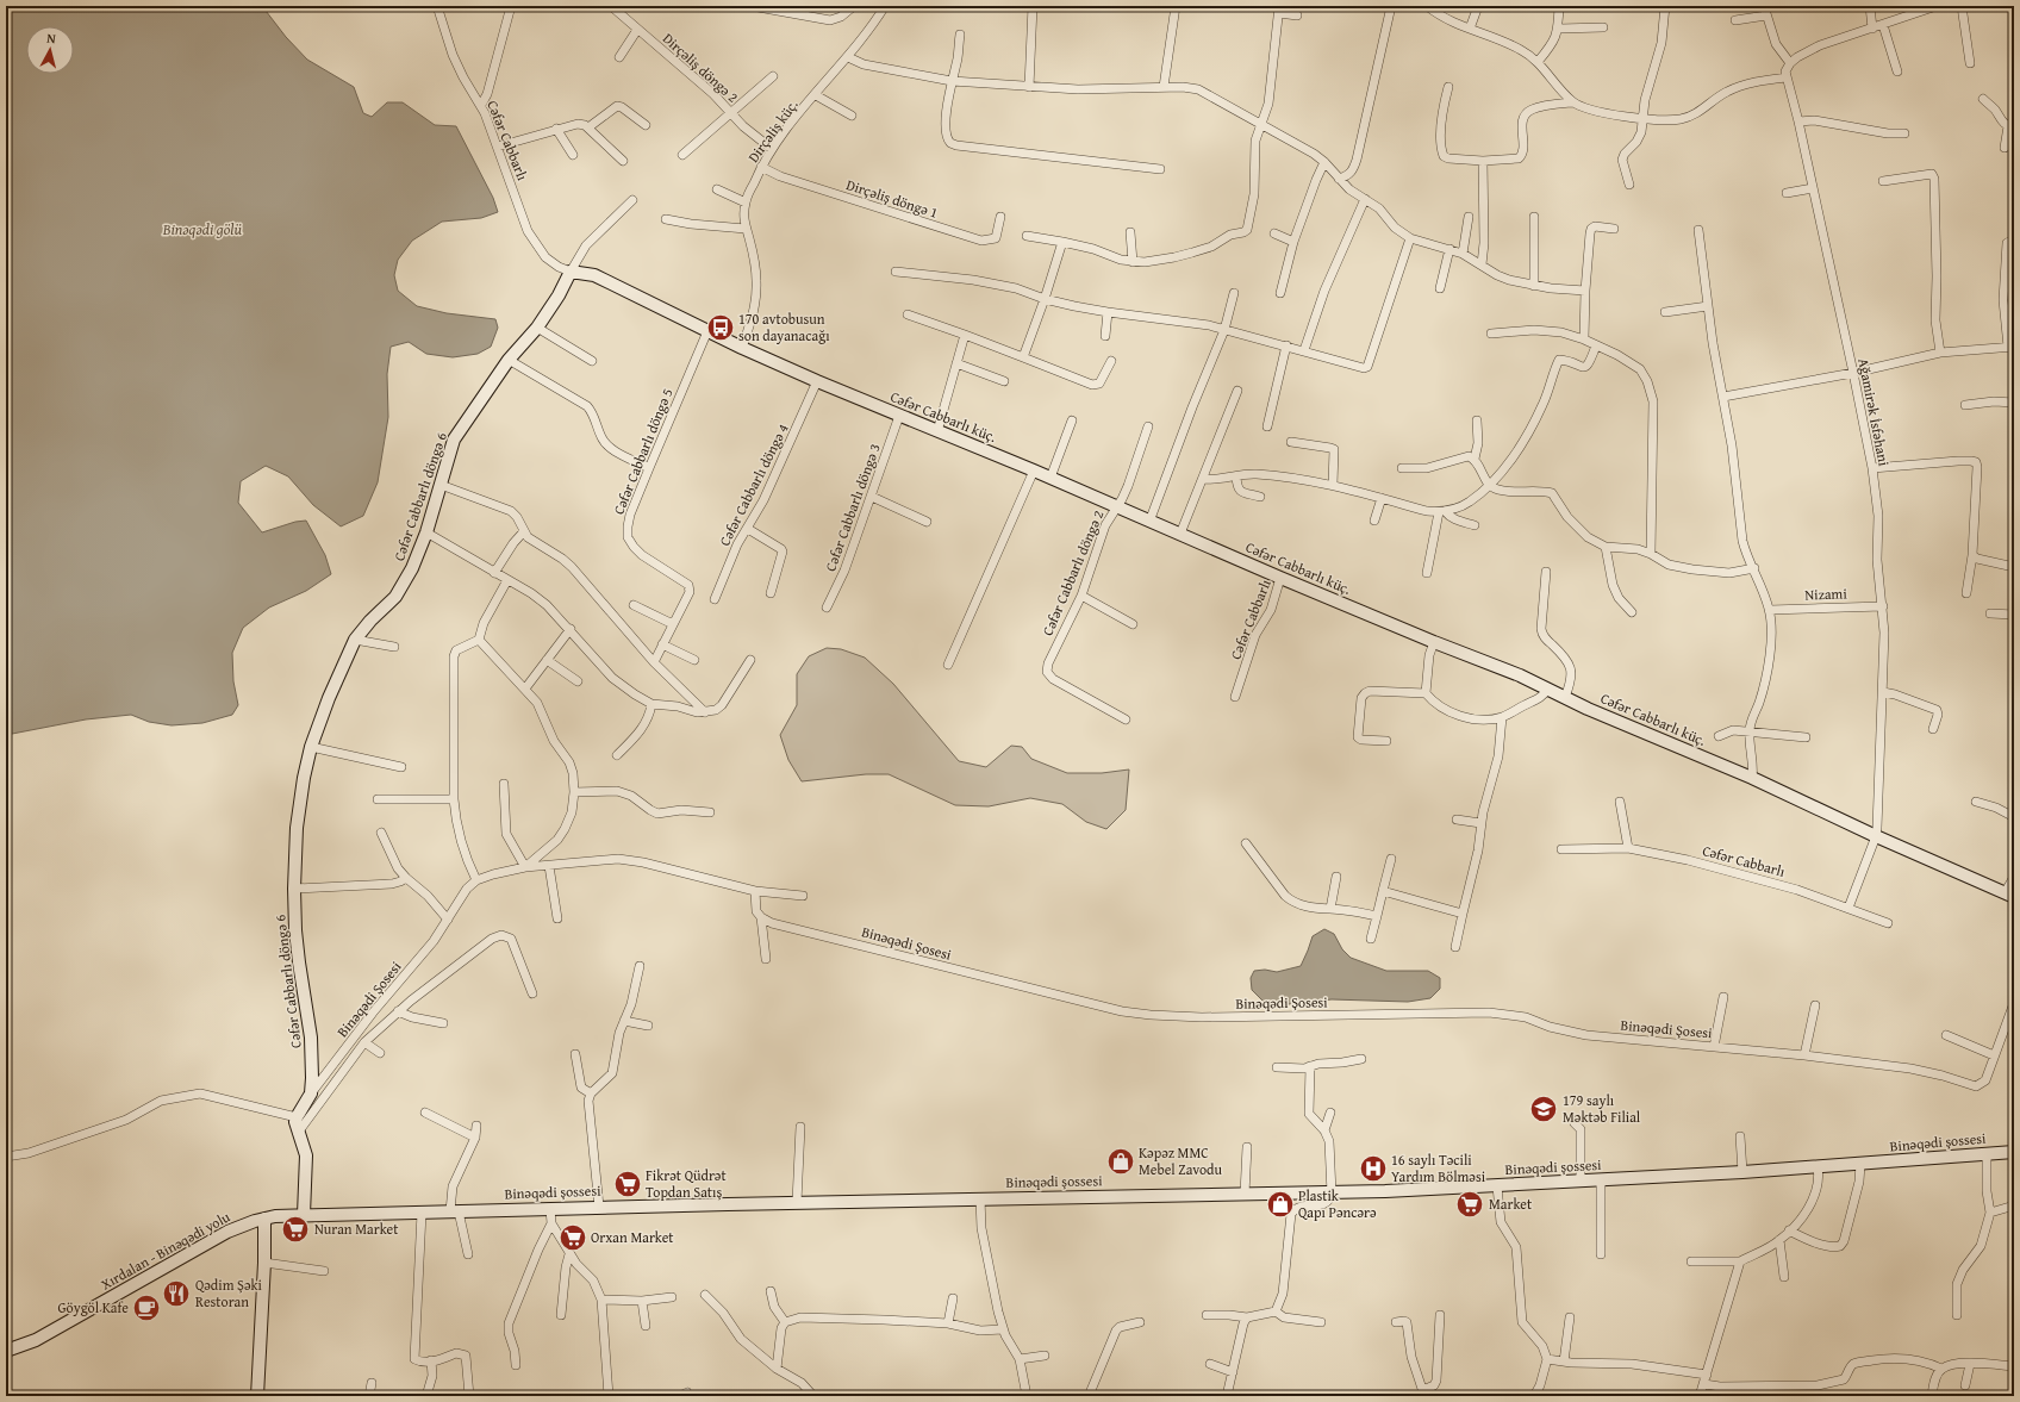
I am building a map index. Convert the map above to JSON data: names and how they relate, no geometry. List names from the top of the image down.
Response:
{
  "streets": {
    "street": [
      "Dirçəliş döngə 2",
      "Dirçəliş küç.",
      "Cəfər Cabbarlı",
      "Dirçəliş döngə 1",
      "Ağamirək İsfəhani",
      "Cəfər Cabbarlı küç.",
      "Cəfər Cabbarlı döngə 5",
      "Cəfər Cabbarlı döngə 4",
      "Cəfər Cabbarlı döngə 6",
      "Cəfər Cabbarlı döngə 3",
      "Cəfər Cabbarlı döngə 2",
      "Nizami",
      "Binəqədi Şosesi",
      "Binəqədi şossesi",
      "Xırdalan - Binəqədi yolu"
    ]
  },
  "crossings": [
    ["Dirçəliş döngə 2", "Dirçəliş küç."],
    ["Dirçəliş küç.", "Dirçəliş döngə 1"],
    ["Dirçəliş küç.", "Cəfər Cabbarlı küç."],
    ["Cəfər Cabbarlı", "Cəfər Cabbarlı küç."],
    ["Cəfər Cabbarlı", "Cəfər Cabbarlı döngə 6"],
    ["Ağamirək İsfəhani", "Cəfər Cabbarlı küç."],
    ["Ağamirək İsfəhani", "Nizami"],
    ["Cəfər Cabbarlı küç.", "Cəfər Cabbarlı döngə 5"],
    ["Cəfər Cabbarlı küç.", "Cəfər Cabbarlı döngə 4"],
    ["Cəfər Cabbarlı küç.", "Cəfər Cabbarlı döngə 6"],
    ["Cəfər Cabbarlı küç.", "Cəfər Cabbarlı döngə 3"],
    ["Cəfər Cabbarlı küç.", "Cəfər Cabbarlı döngə 2"],
    ["Cəfər Cabbarlı döngə 6", "Binəqədi Şosesi"],
    ["Binəqədi şossesi", "Xırdalan - Binəqədi yolu"]
  ],
  "water": ["Binəqədi gölü"],
  "places": {
    "bus stop": ["170 avtobusun son dayanacağı"],
    "school or university": ["179 saylı Məktəb Filial"],
    "shop": ["Kəpəz MMC Mebel Zavodu", "Plastik Qapı Pəncərə"],
    "hospital": ["16 saylı Təcili Yardım Bölməsi"],
    "supermarket": [
      "Fikrət Qüdrət Topdan Satış",
      "Market",
      "Nuran Market",
      "Orxan Market"
    ],
    "restaurant": ["Qədim Şəki Restoran"],
    "cafe": ["Göygöl Kafe"]
  },
  "north": "top"
}
